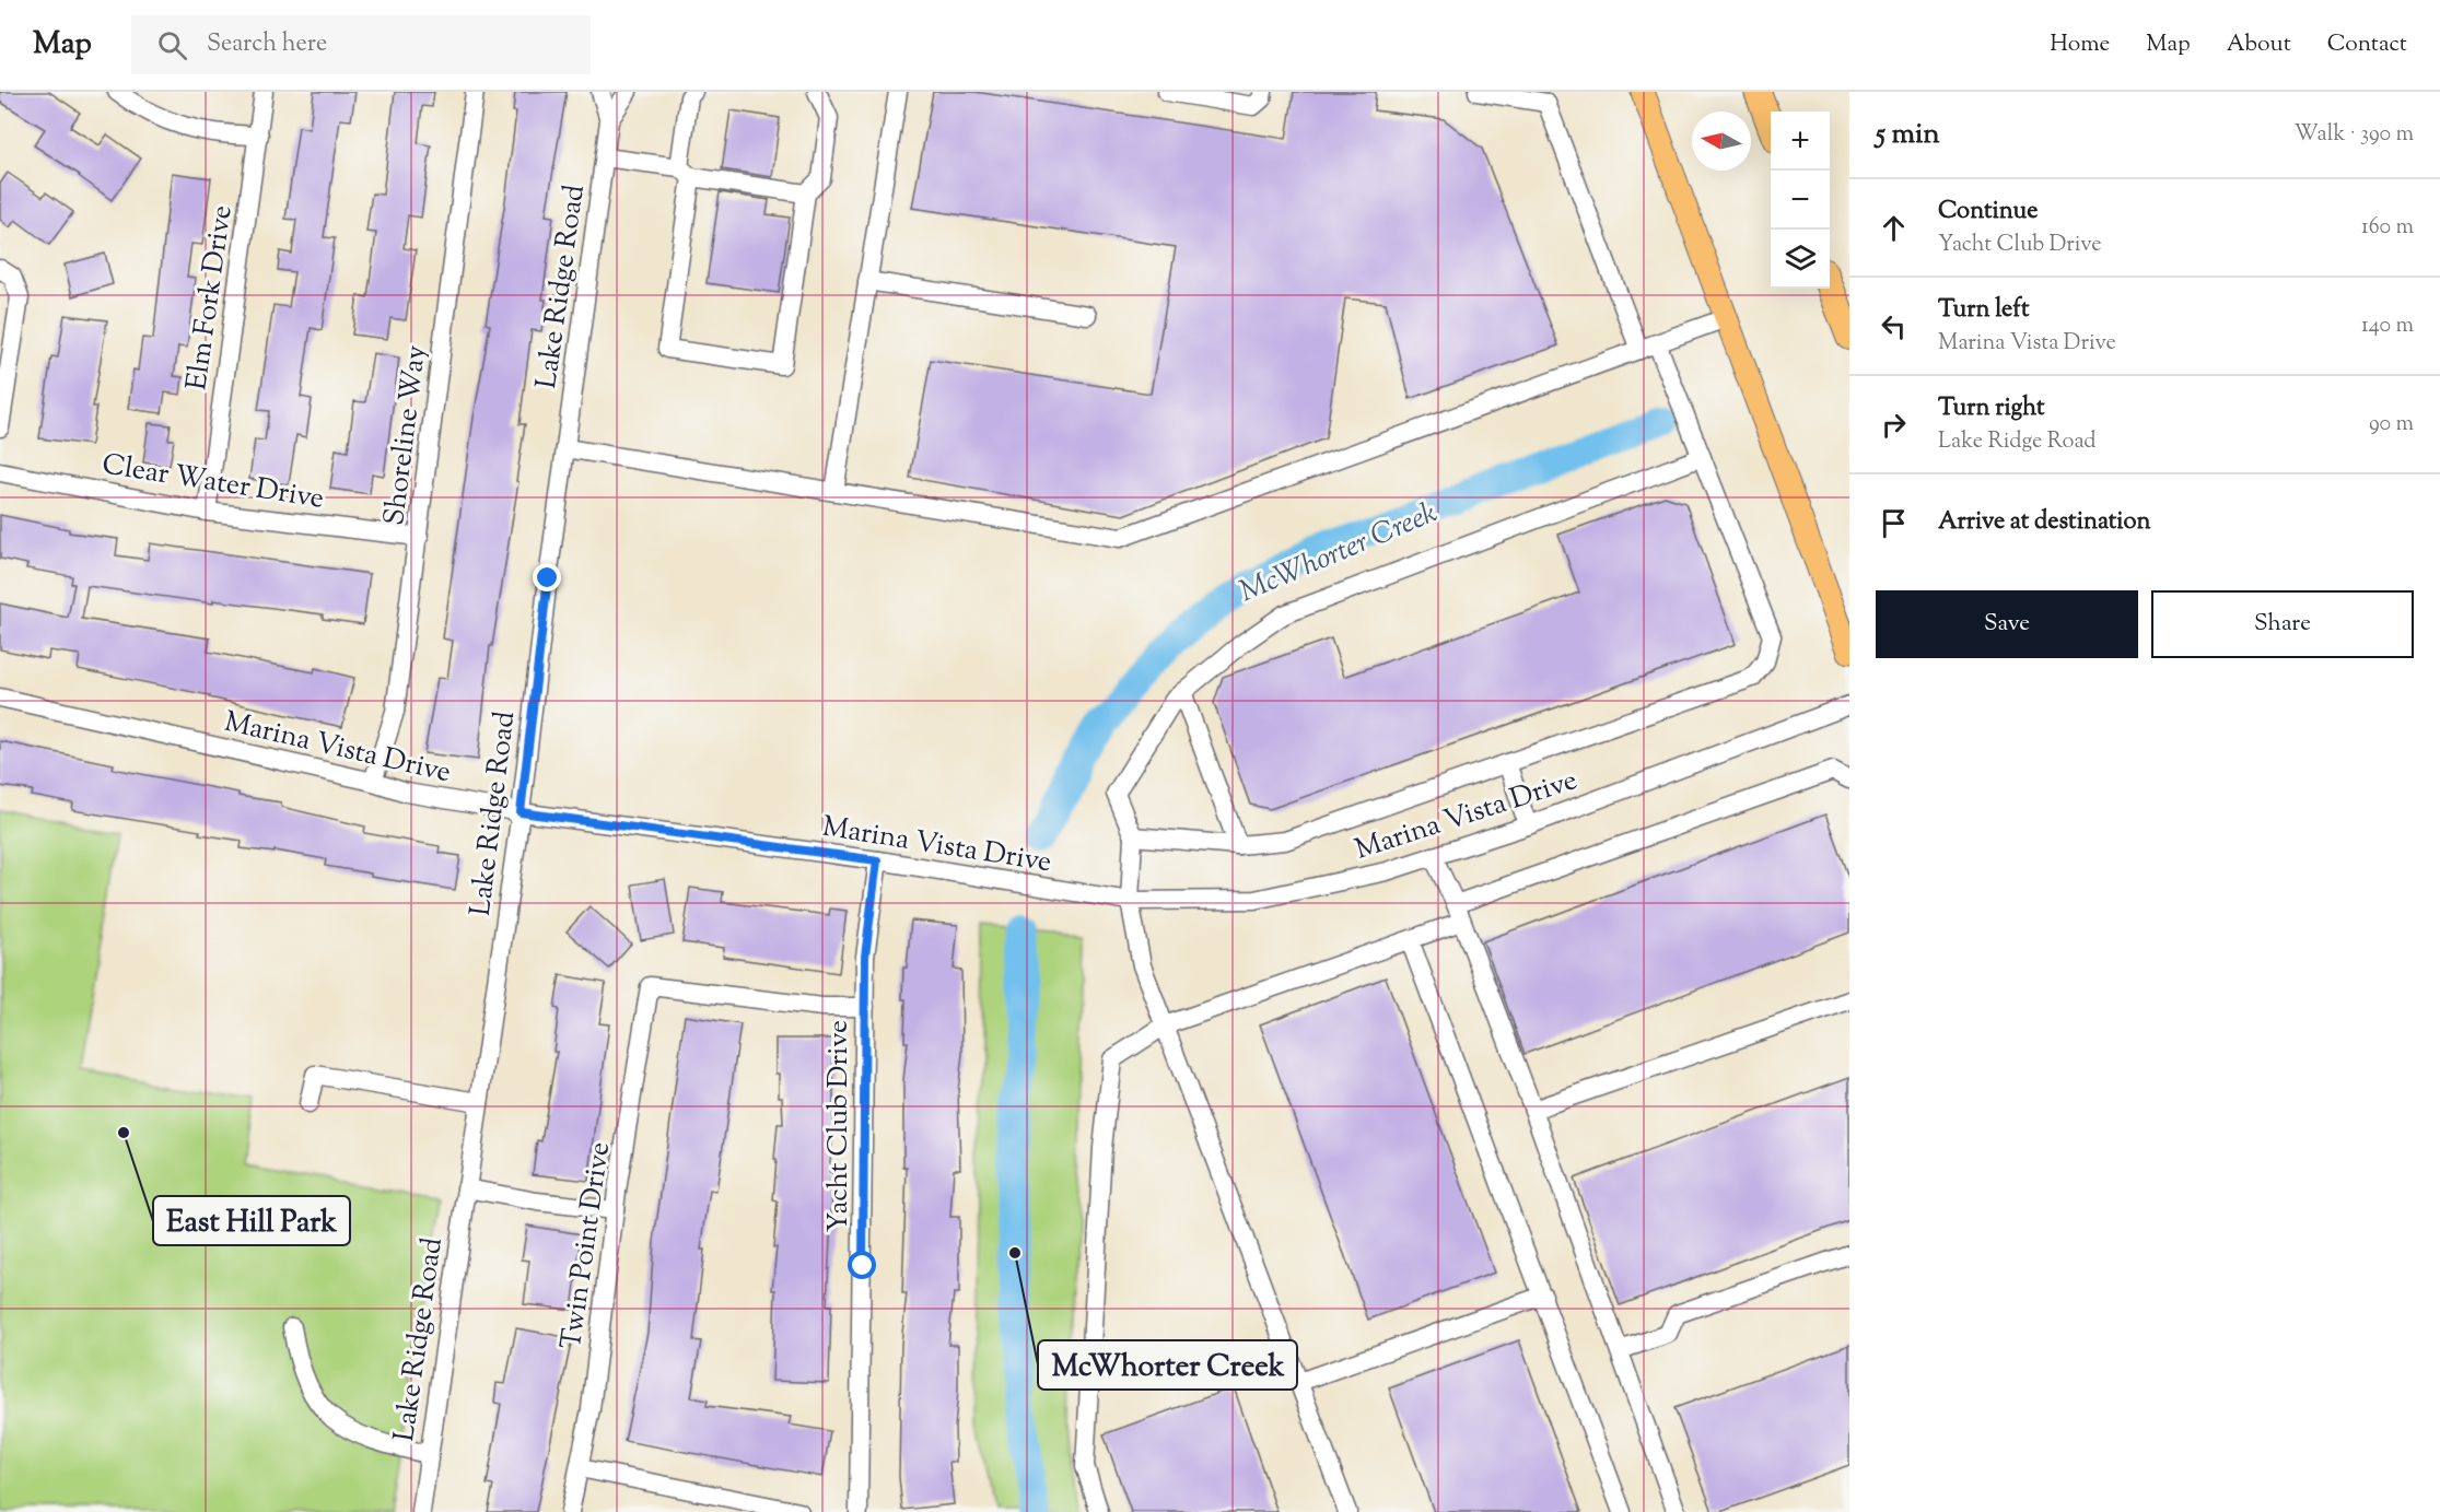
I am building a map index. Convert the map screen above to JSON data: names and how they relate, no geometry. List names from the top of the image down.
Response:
{
  "streets": {
    "street": [
      "Lake Ridge Road",
      "Elm Fork Drive",
      "Shoreline Way",
      "Clear Water Drive",
      "Marina Vista Drive",
      "Yacht Club Drive",
      "Twin Point Drive"
    ]
  },
  "crossings": [
    ["Lake Ridge Road", "Marina Vista Drive"],
    ["Elm Fork Drive", "Clear Water Drive"],
    ["Shoreline Way", "Clear Water Drive"],
    ["Shoreline Way", "Marina Vista Drive"],
    ["Marina Vista Drive", "Yacht Club Drive"],
    ["Yacht Club Drive", "Twin Point Drive"]
  ],
  "water": ["McWhorter Creek"],
  "places": ["East Hill Park", "McWhorter Creek"],
  "north": "left",
  "page": {
    "header": "Map",
    "search": "Search here",
    "nav": [
      "Home",
      "Map",
      "About",
      "Contact"
    ],
    "heading": ["5 min", "Walk · 390 m"],
    "map_buttons": ["+", "−"],
    "list": [
      ["Continue", "Yacht Club Drive", "160 m"],
      ["Turn left", "Marina Vista Drive", "140 m"],
      ["Turn right", "Lake Ridge Road", "90 m"],
      "Arrive at destination"
    ],
    "buttons": ["Save", "Share"]
  }
}
